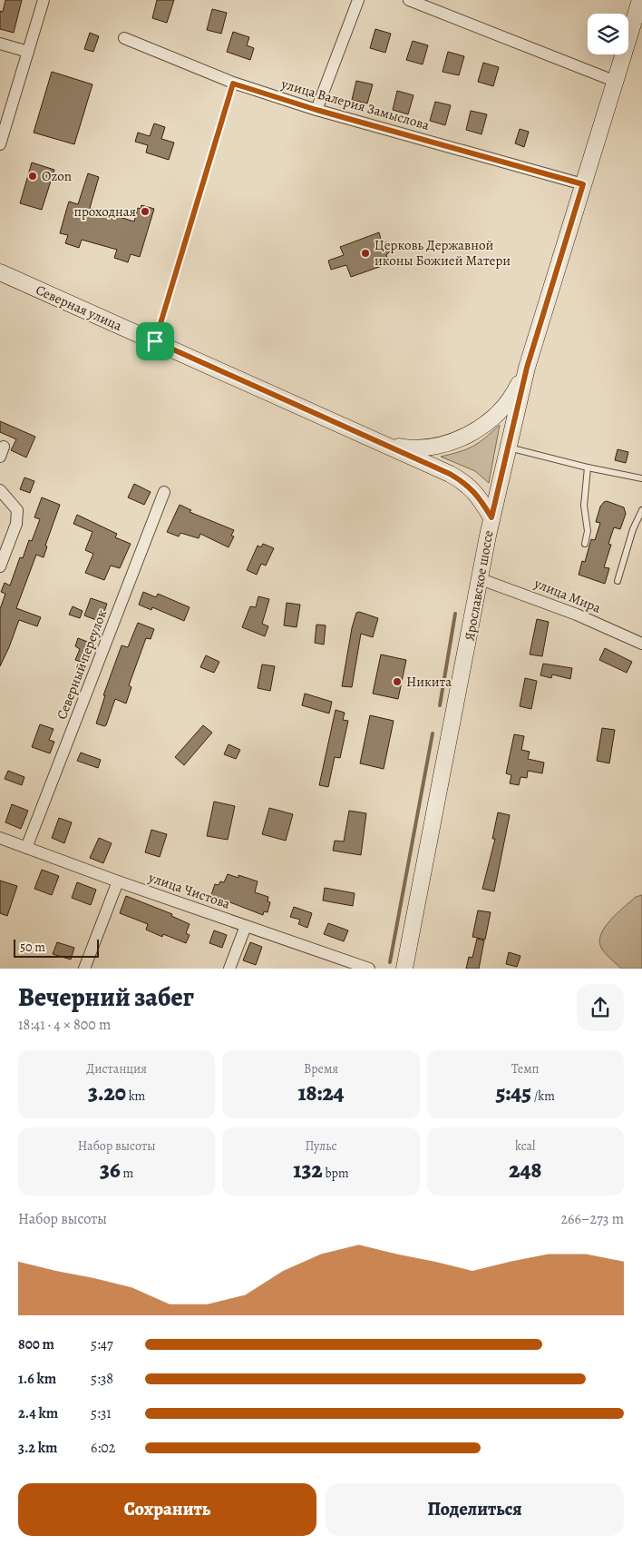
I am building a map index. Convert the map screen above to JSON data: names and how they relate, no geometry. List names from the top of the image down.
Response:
{
  "streets": {
    "main road": ["Северная улица", "Ярославское шоссе"],
    "street": [
      "улица Валерия Замыслова",
      "улица Мира",
      "Северный переулок",
      "улица Чистова"
    ]
  },
  "crossings": [
    ["улица Валерия Замыслова", "Ярославское шоссе"],
    ["Северная улица", "Ярославское шоссе"],
    ["Ярославское шоссе", "улица Мира"],
    ["Северный переулок", "улица Чистова"]
  ],
  "places": [
    "Ozon",
    "проходная",
    "Церковь Державной иконы Божией Матери",
    "Никита"
  ],
  "scale_bar": "50 m",
  "page": {
    "scale": "50 m",
    "heading": ["Вечерний забег", "18:41 · 4 × 800 m"],
    "stats": [
      ["Дистанция", "3.20 km"],
      ["Время", "18:24"],
      ["Темп", "5:45 /km"],
      ["Набор высоты", "36 m"],
      ["Пульс", "132 bpm"],
      ["kcal", "248"]
    ],
    "chart": ["Набор высоты", "266–273 m"],
    "list": [
      {
        "name": "800 m",
        "note": "5:47"
      },
      {
        "name": "1.6 km",
        "note": "5:38"
      },
      {
        "name": "2.4 km",
        "note": "5:31"
      },
      {
        "name": "3.2 km",
        "note": "6:02"
      }
    ],
    "buttons": ["Сохранить", "Поделиться"]
  }
}
